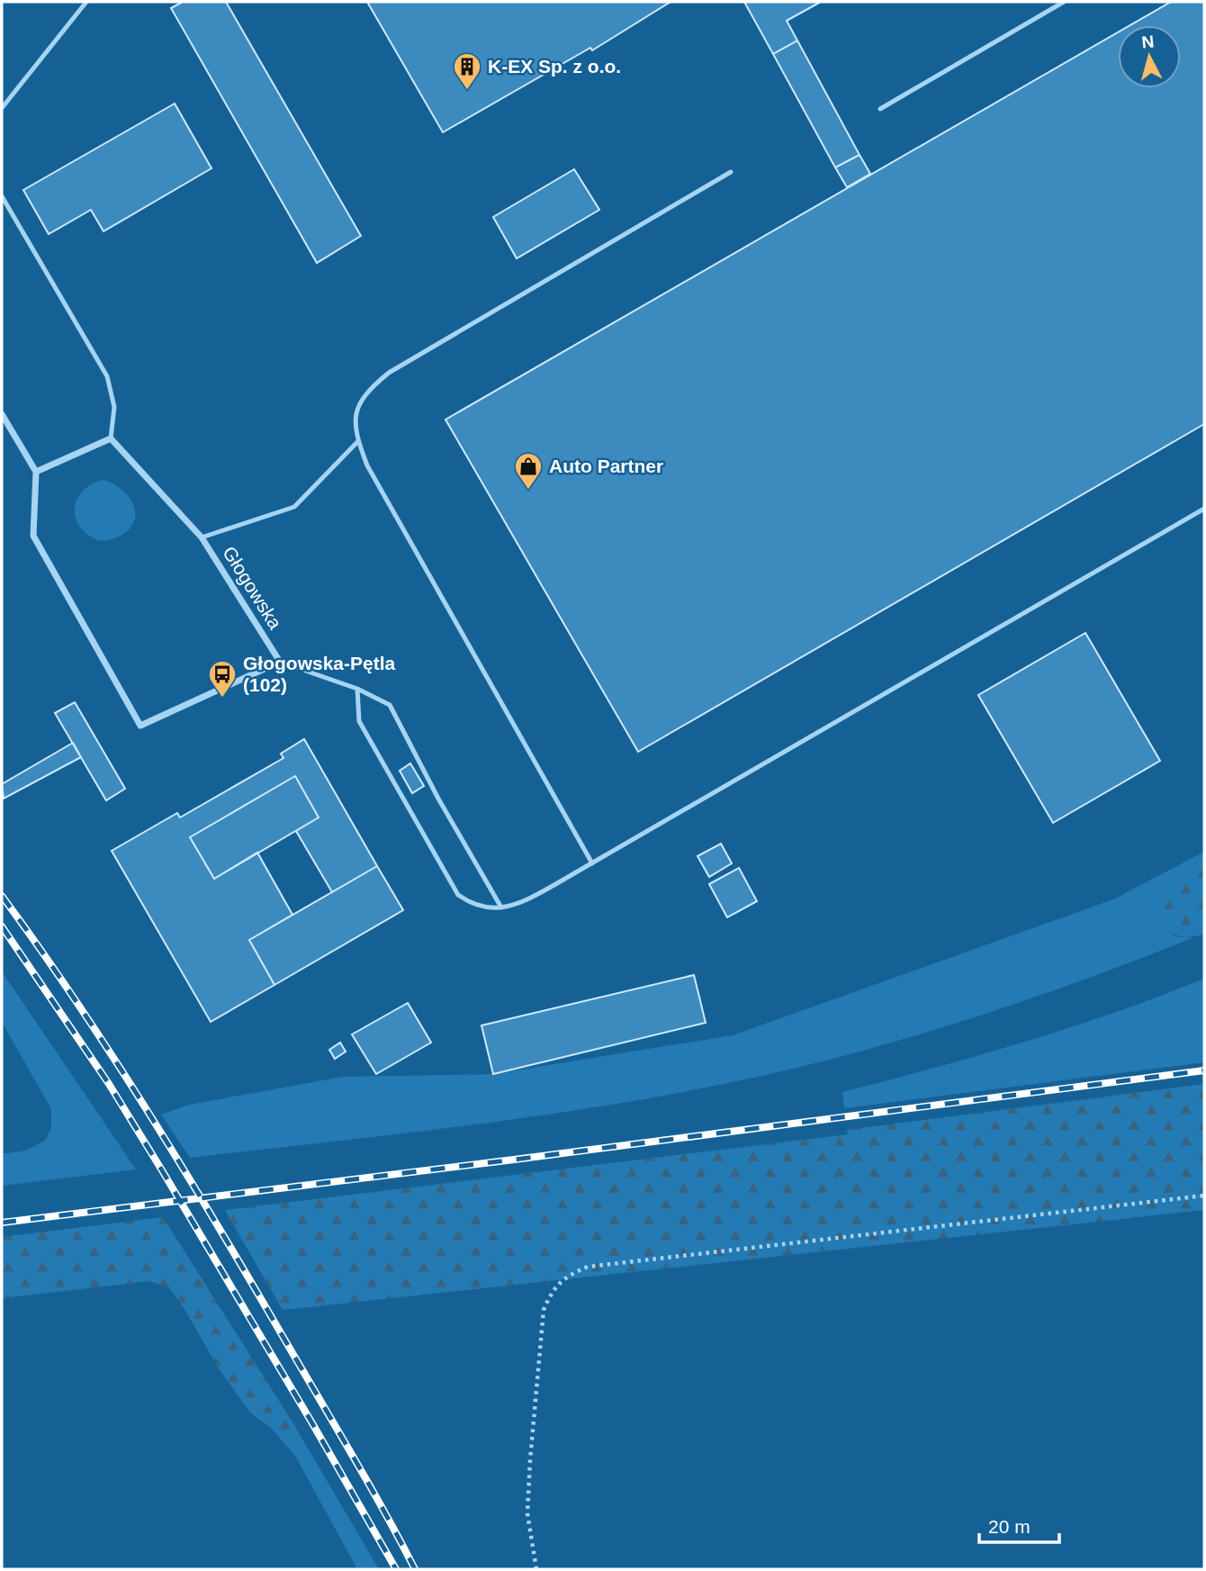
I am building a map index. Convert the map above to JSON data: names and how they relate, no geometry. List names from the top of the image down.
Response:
{
  "streets": {
    "street": ["Głogowska"]
  },
  "places": {
    "building": ["K-EX Sp. z o.o."],
    "shop": ["Auto Partner"],
    "bus stop": ["Głogowska-Pętla (102)"]
  },
  "scale_bar": "20 m",
  "north": "top"
}
